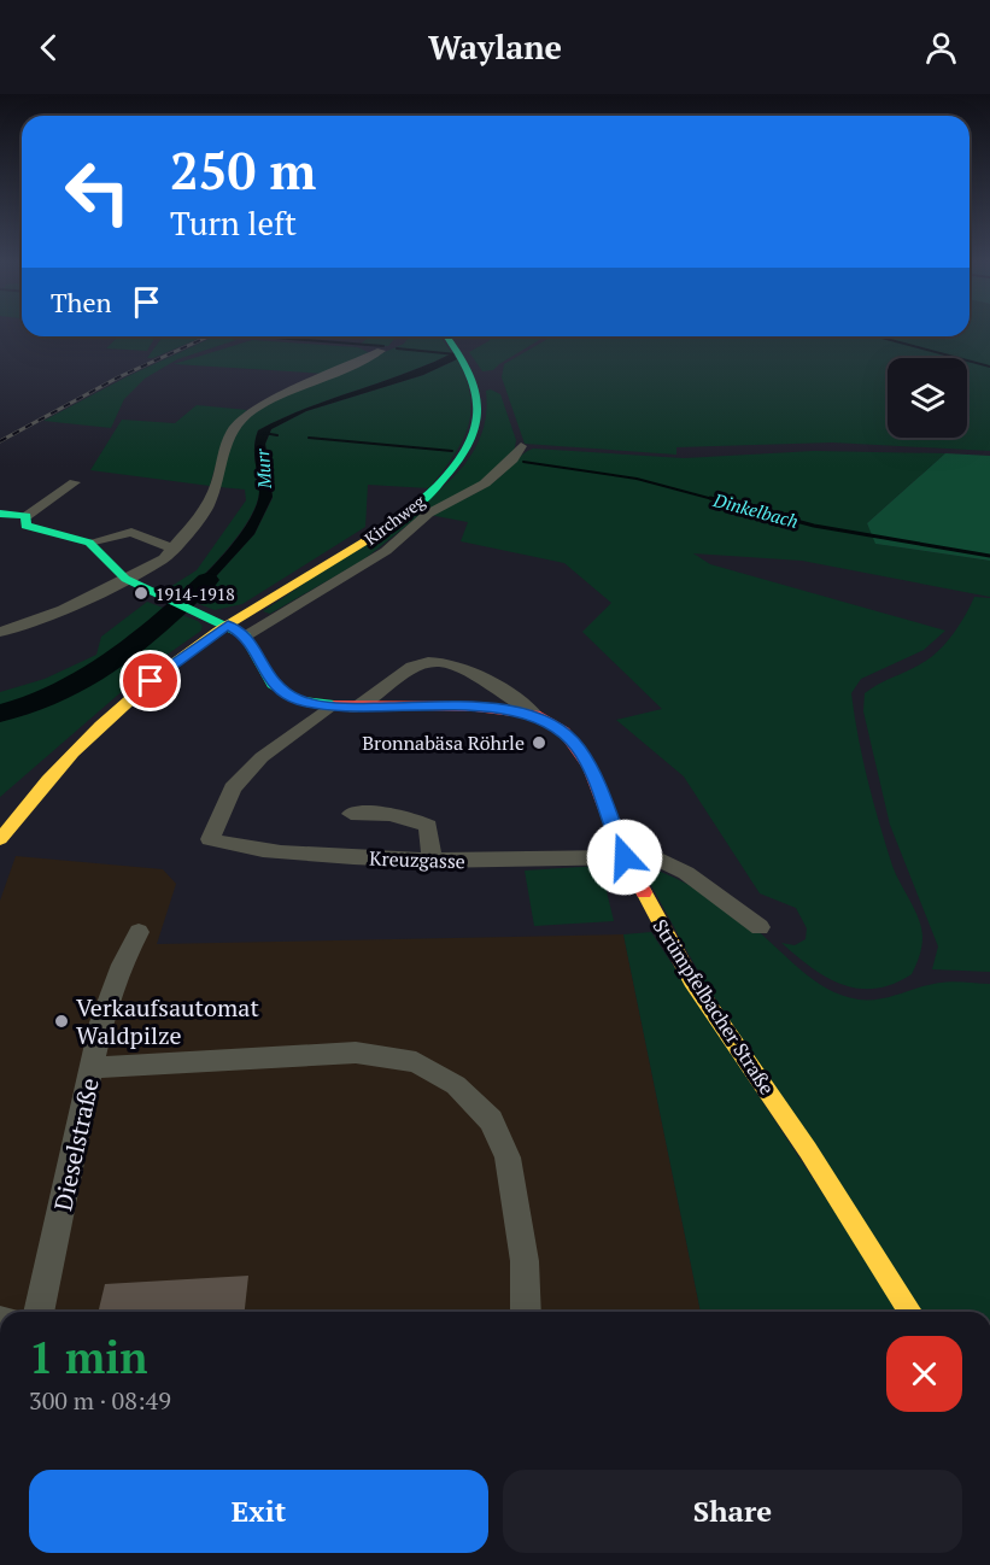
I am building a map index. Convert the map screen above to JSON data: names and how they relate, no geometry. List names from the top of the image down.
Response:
{
  "streets": {
    "street": [
      "Kirchweg",
      "Kreuzgasse",
      "Strümpfelbacher Straße",
      "Dieselstraße"
    ]
  },
  "crossings": [
    ["Kirchweg", "Strümpfelbacher Straße"],
    ["Kreuzgasse", "Strümpfelbacher Straße"]
  ],
  "water": ["Murr", "Dinkelbach"],
  "places": ["1914-1918", "Bronnabäsa Röhrle", "Verkaufsautomat Waldpilze"],
  "page": {
    "header": "Waylane",
    "turn": ["250 m", "Turn left"],
    "then": "Then",
    "heading": ["1 min", "300 m · 08:49"],
    "buttons": ["Exit", "Share"]
  }
}
